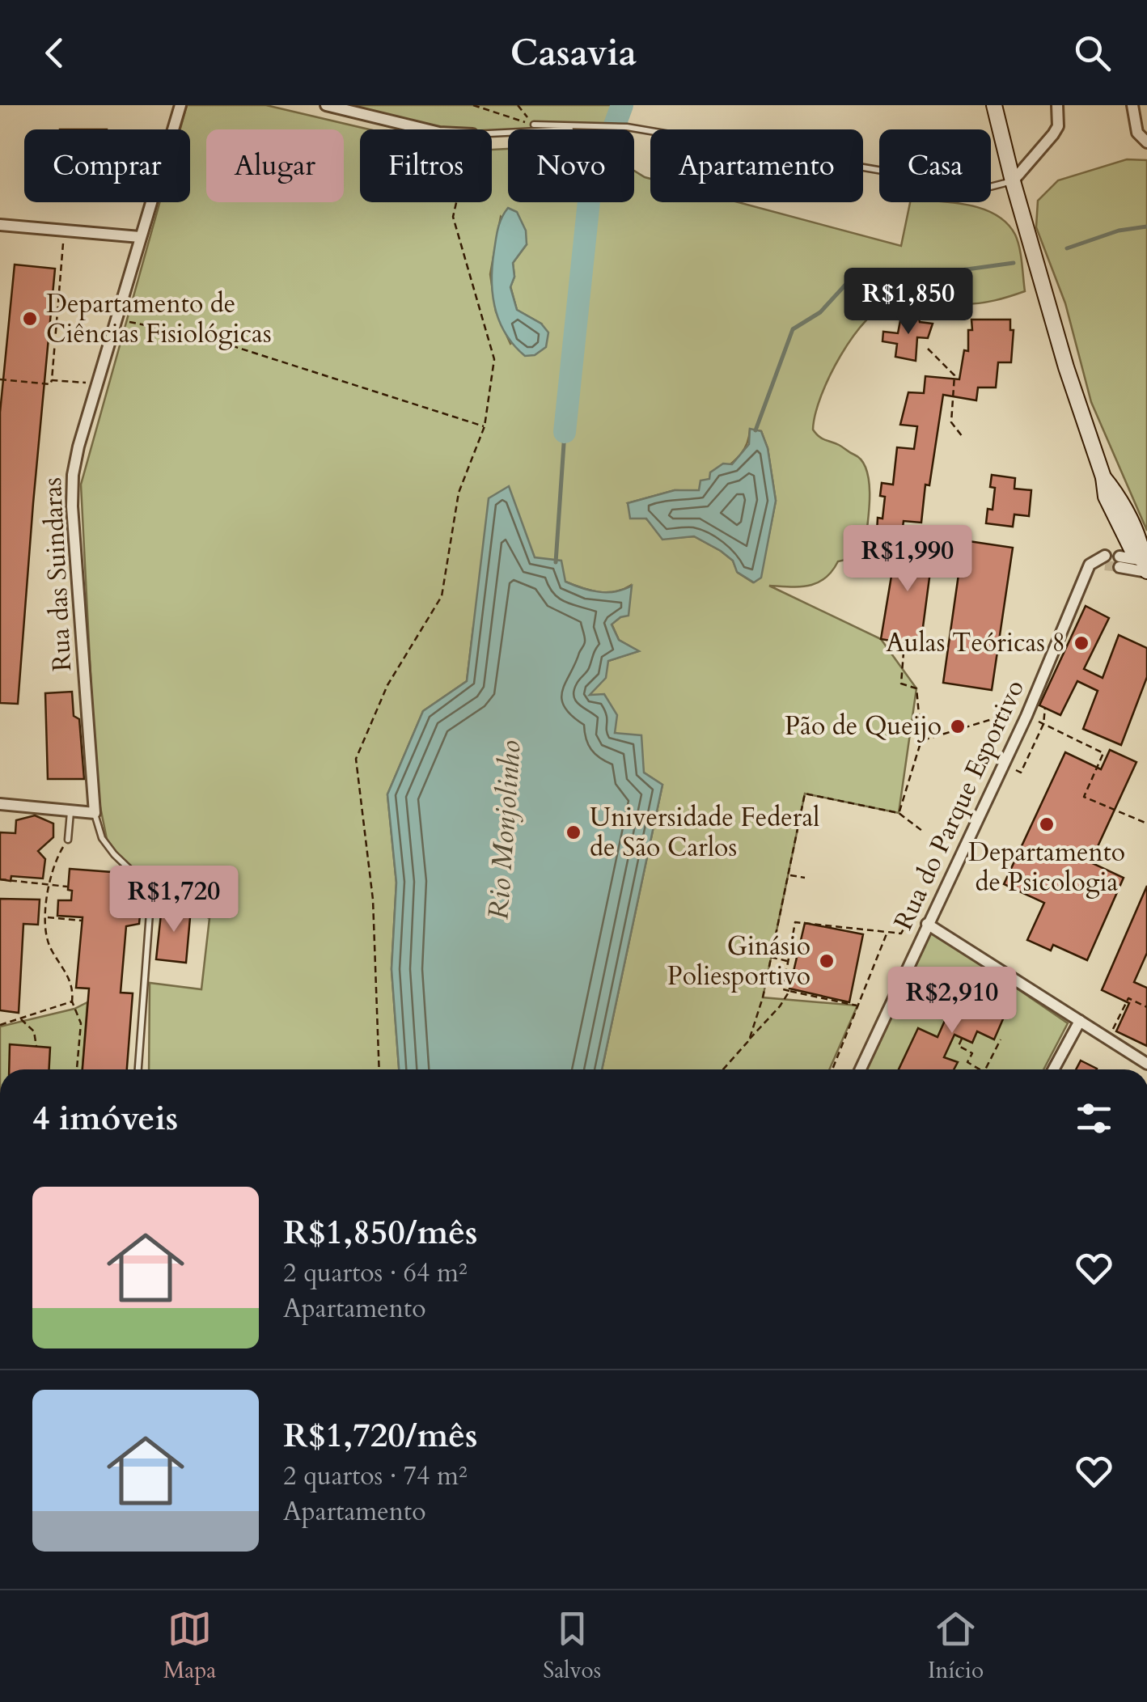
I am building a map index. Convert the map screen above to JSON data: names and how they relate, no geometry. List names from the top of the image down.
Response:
{
  "streets": {
    "street": ["Rua das Suindaras", "Rua do Parque Esportivo"]
  },
  "water": ["Rio Monjolinho"],
  "places": [
    "Departamento de Ciências Fisiológicas",
    "Aulas Teóricas 8",
    "Pão de Queijo",
    "Departamento de Psicologia",
    "Universidade Federal de São Carlos",
    "Ginásio Poliesportivo"
  ],
  "page": {
    "header": "Casavia",
    "chip": [
      "Comprar",
      "Alugar",
      "Filtros",
      "Novo",
      "Apartamento",
      "Casa"
    ],
    "price": [
      "R$1,850",
      "R$1,990",
      "R$1,720",
      "R$2,910"
    ],
    "heading": "4 imóveis",
    "list": [
      {
        "name": "R$1,850/mês",
        "note": "2 quartos · 64 m² · Apartamento"
      },
      {
        "name": "R$1,720/mês",
        "note": "2 quartos · 74 m² · Apartamento"
      }
    ],
    "tabs": ["Mapa", "Salvos", "Início"]
  }
}
